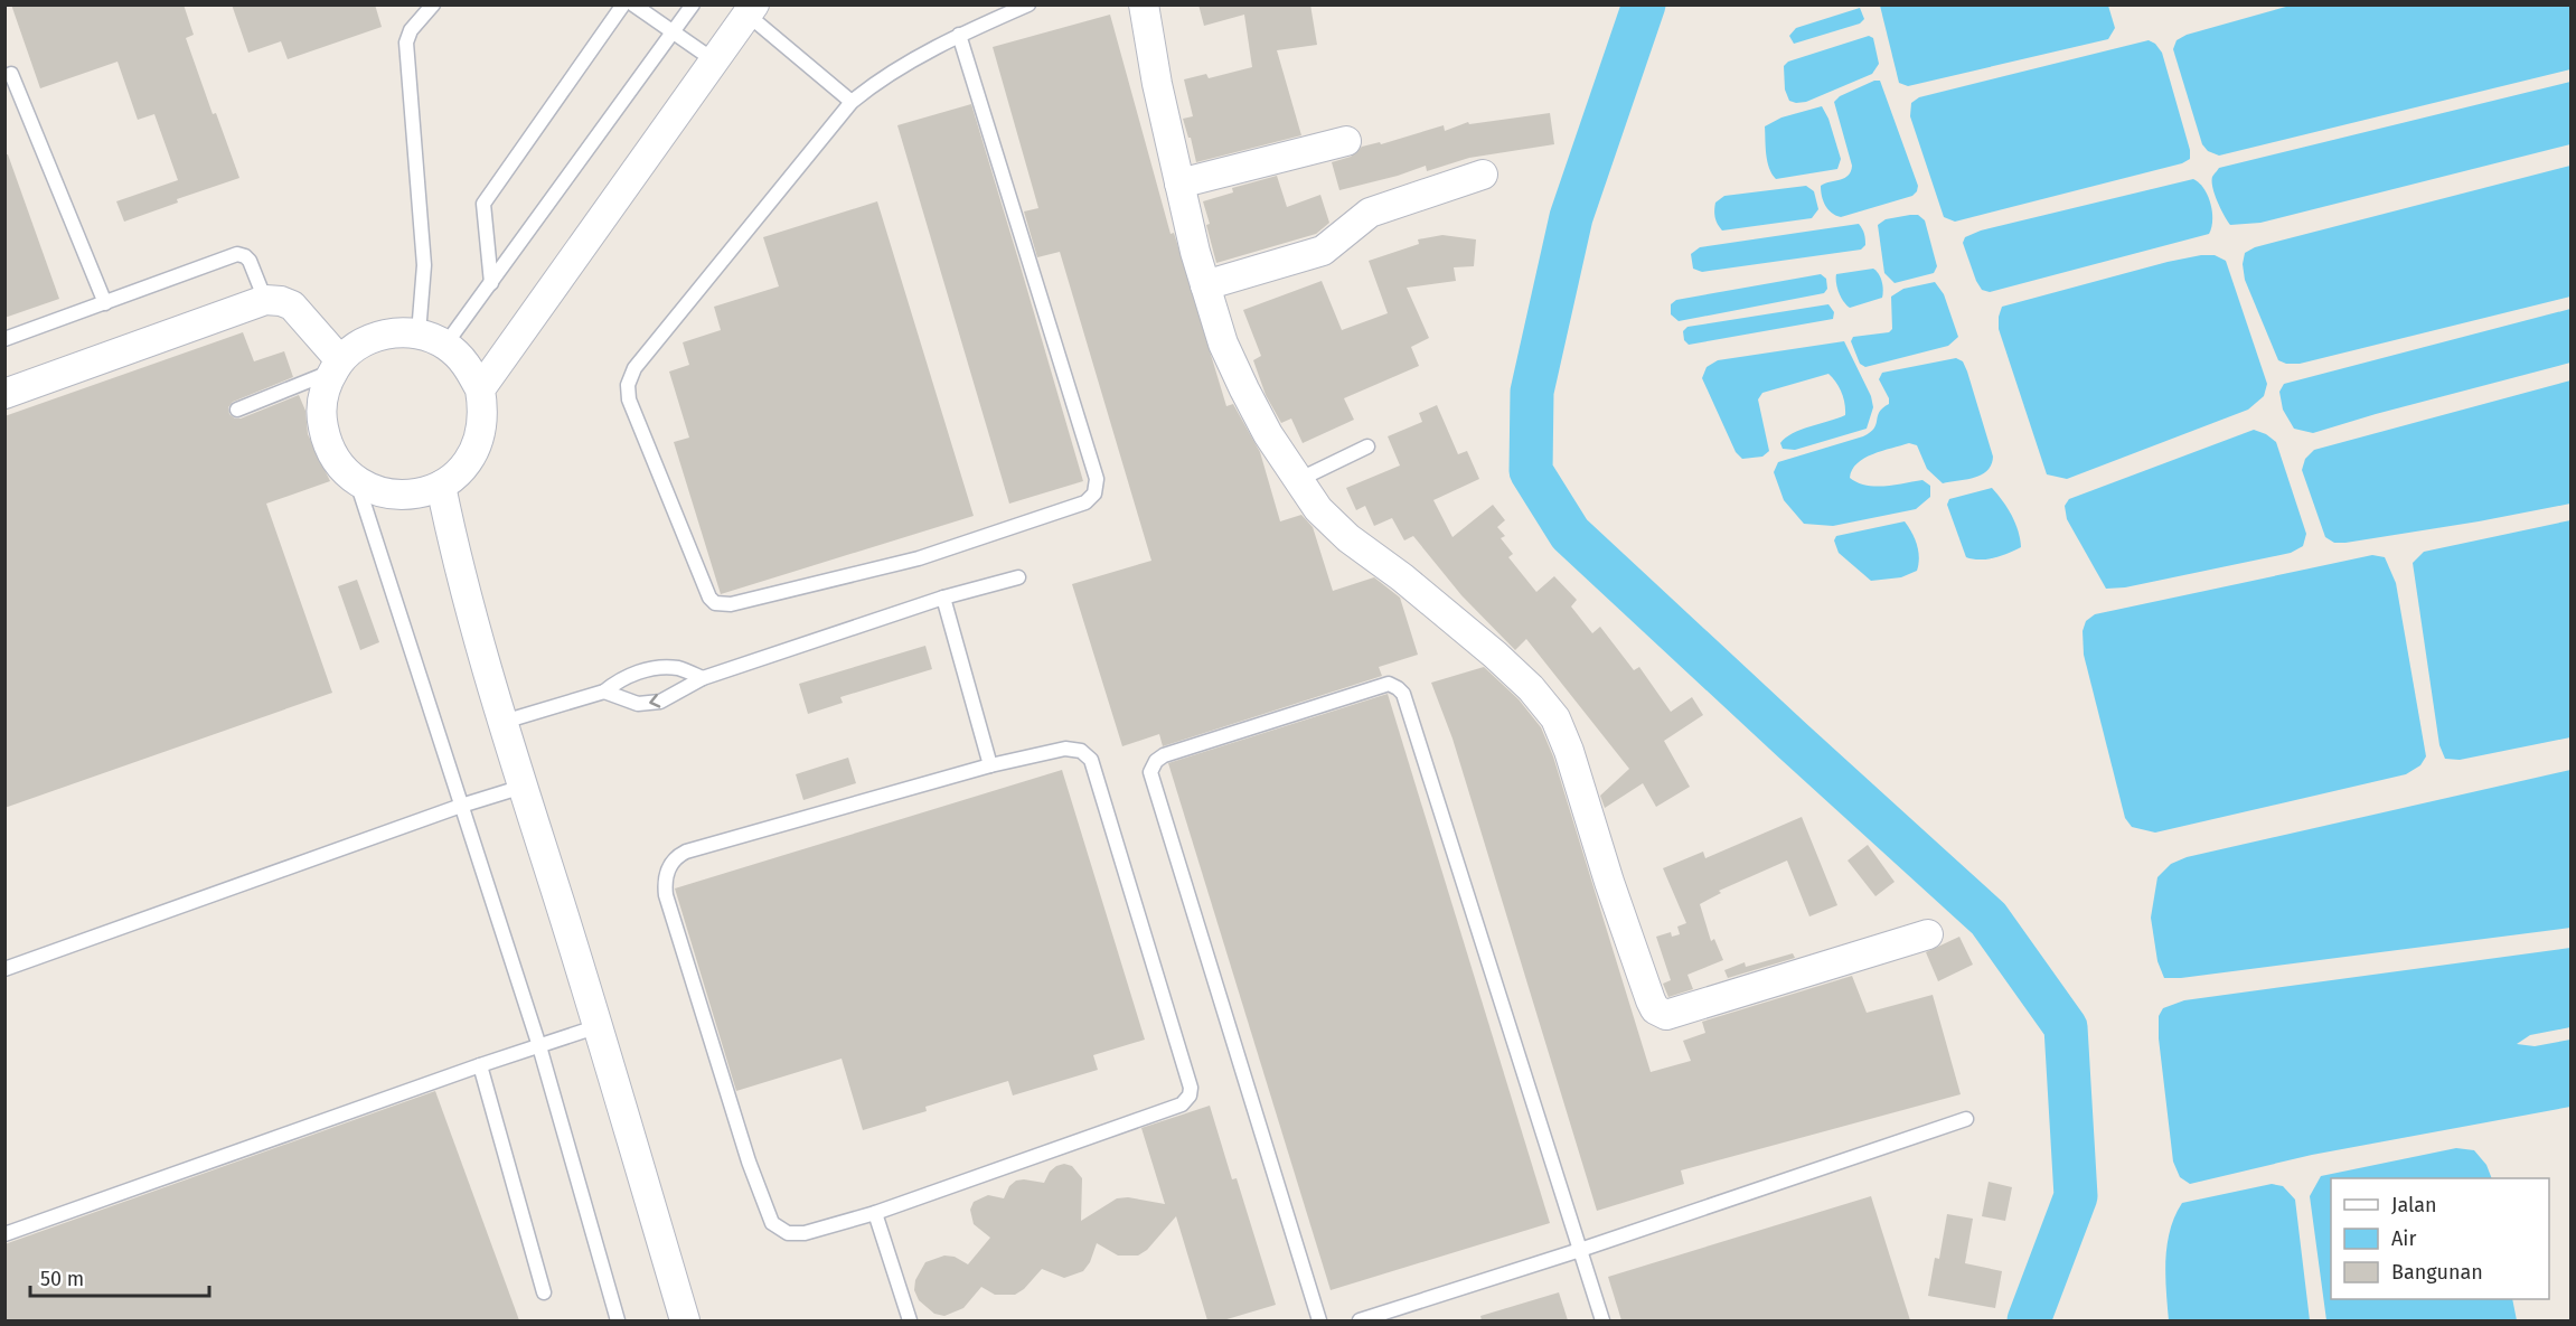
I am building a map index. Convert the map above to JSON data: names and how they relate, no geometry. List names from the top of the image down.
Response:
{
  "legend": ["Jalan", "Air", "Bangunan"],
  "scale_bar": "50 m"
}
